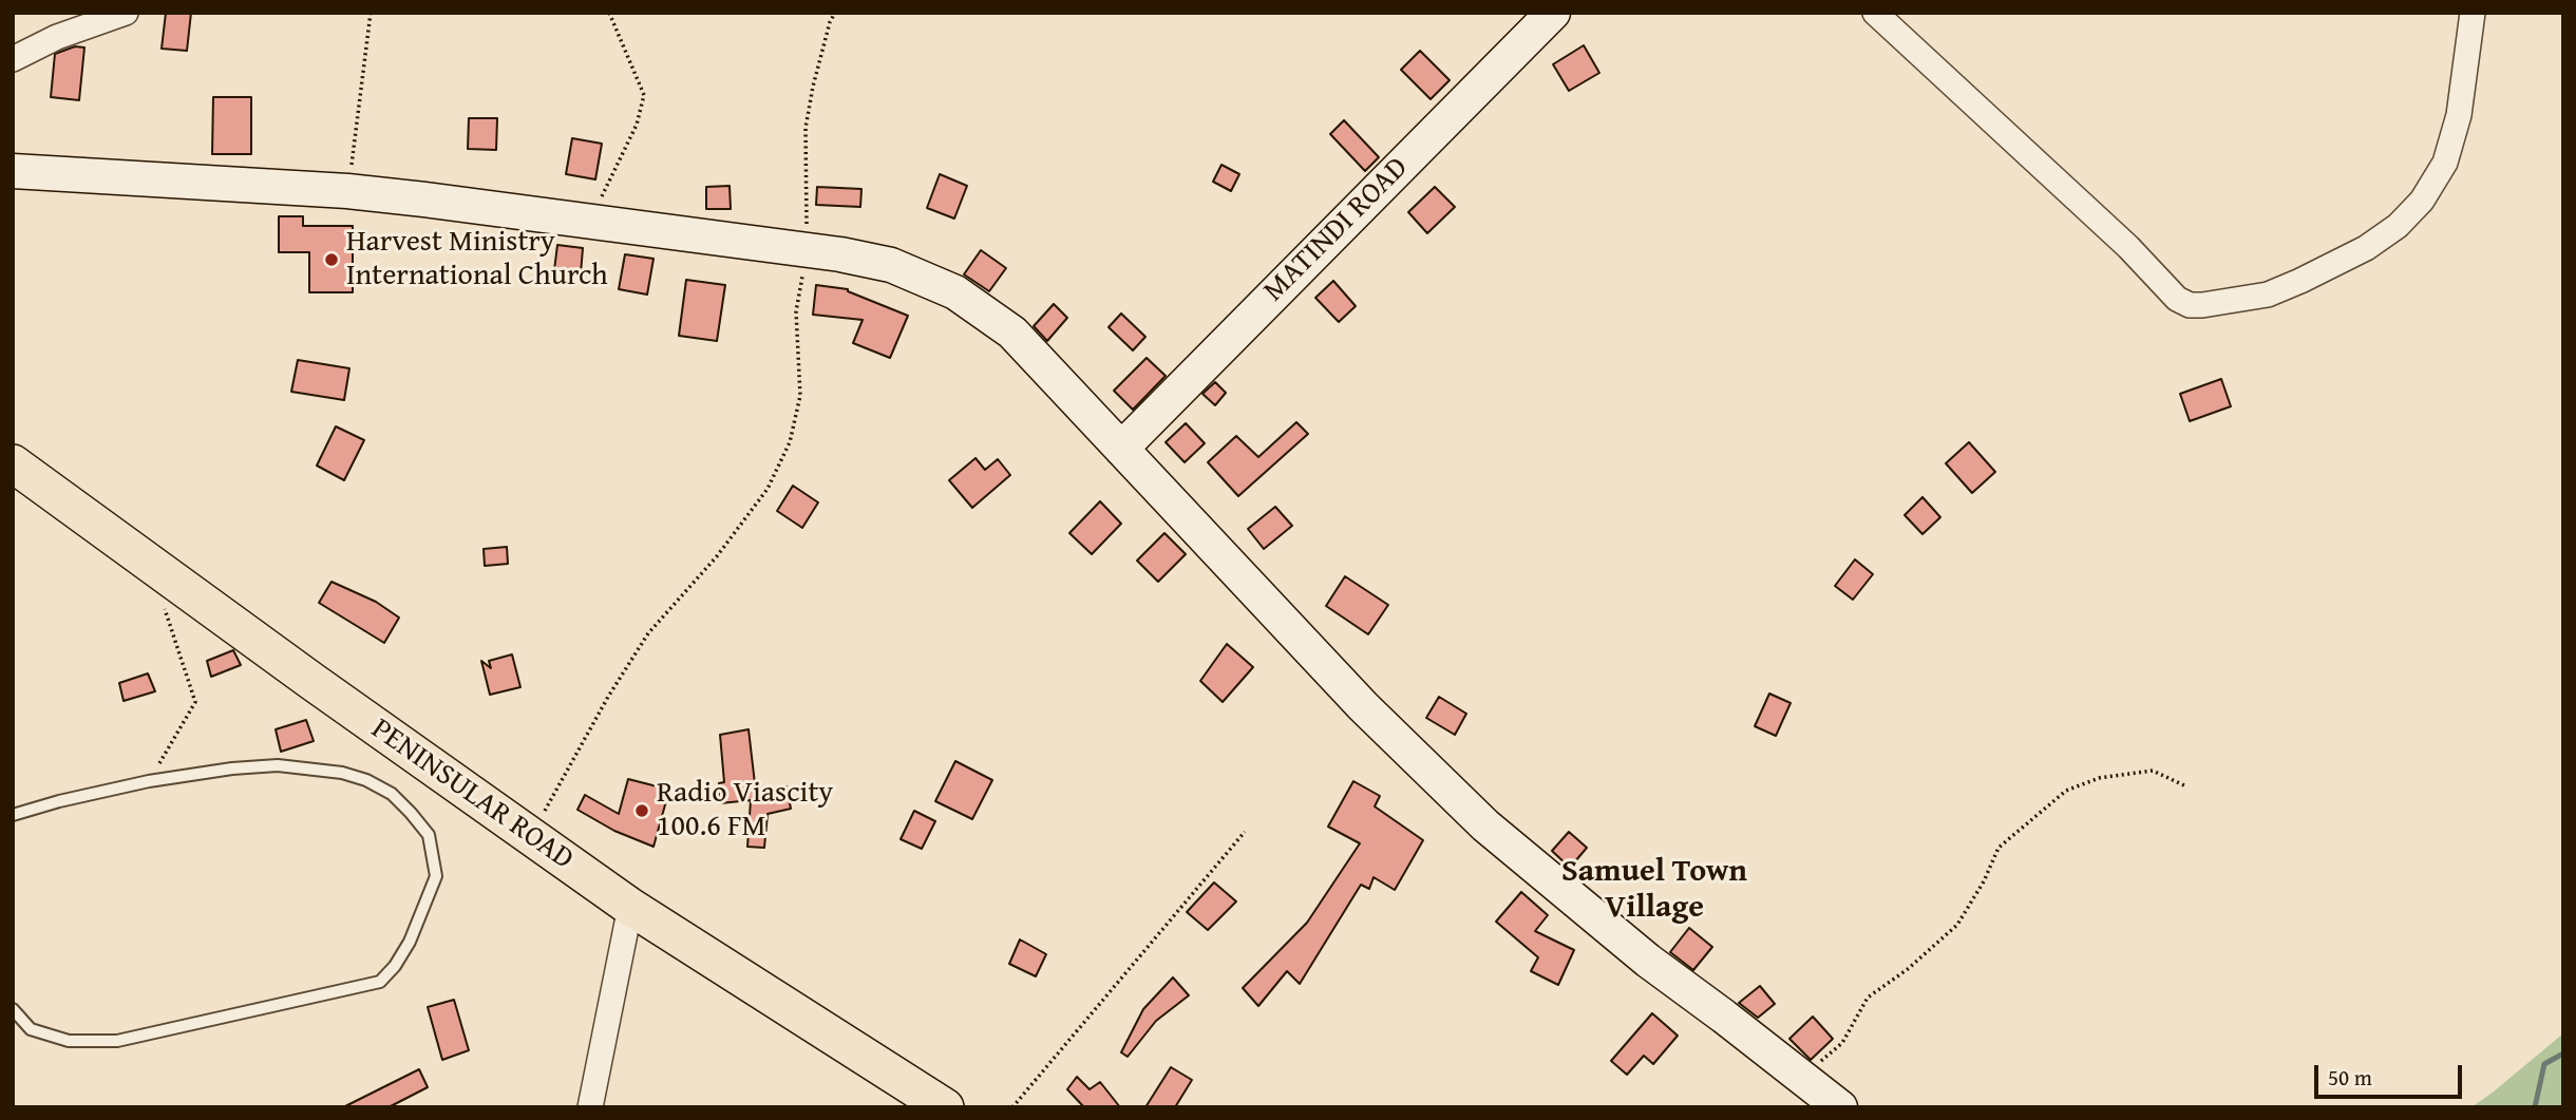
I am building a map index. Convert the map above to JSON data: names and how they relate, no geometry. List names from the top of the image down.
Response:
{
  "streets": {
    "main road": ["PENINSULAR ROAD"],
    "street": ["MATINDI ROAD"]
  },
  "districts": ["Samuel Town Village"],
  "places": ["Harvest Ministry International Church", "Radio Viascity 100.6 FM"],
  "scale_bar": "50 m"
}
